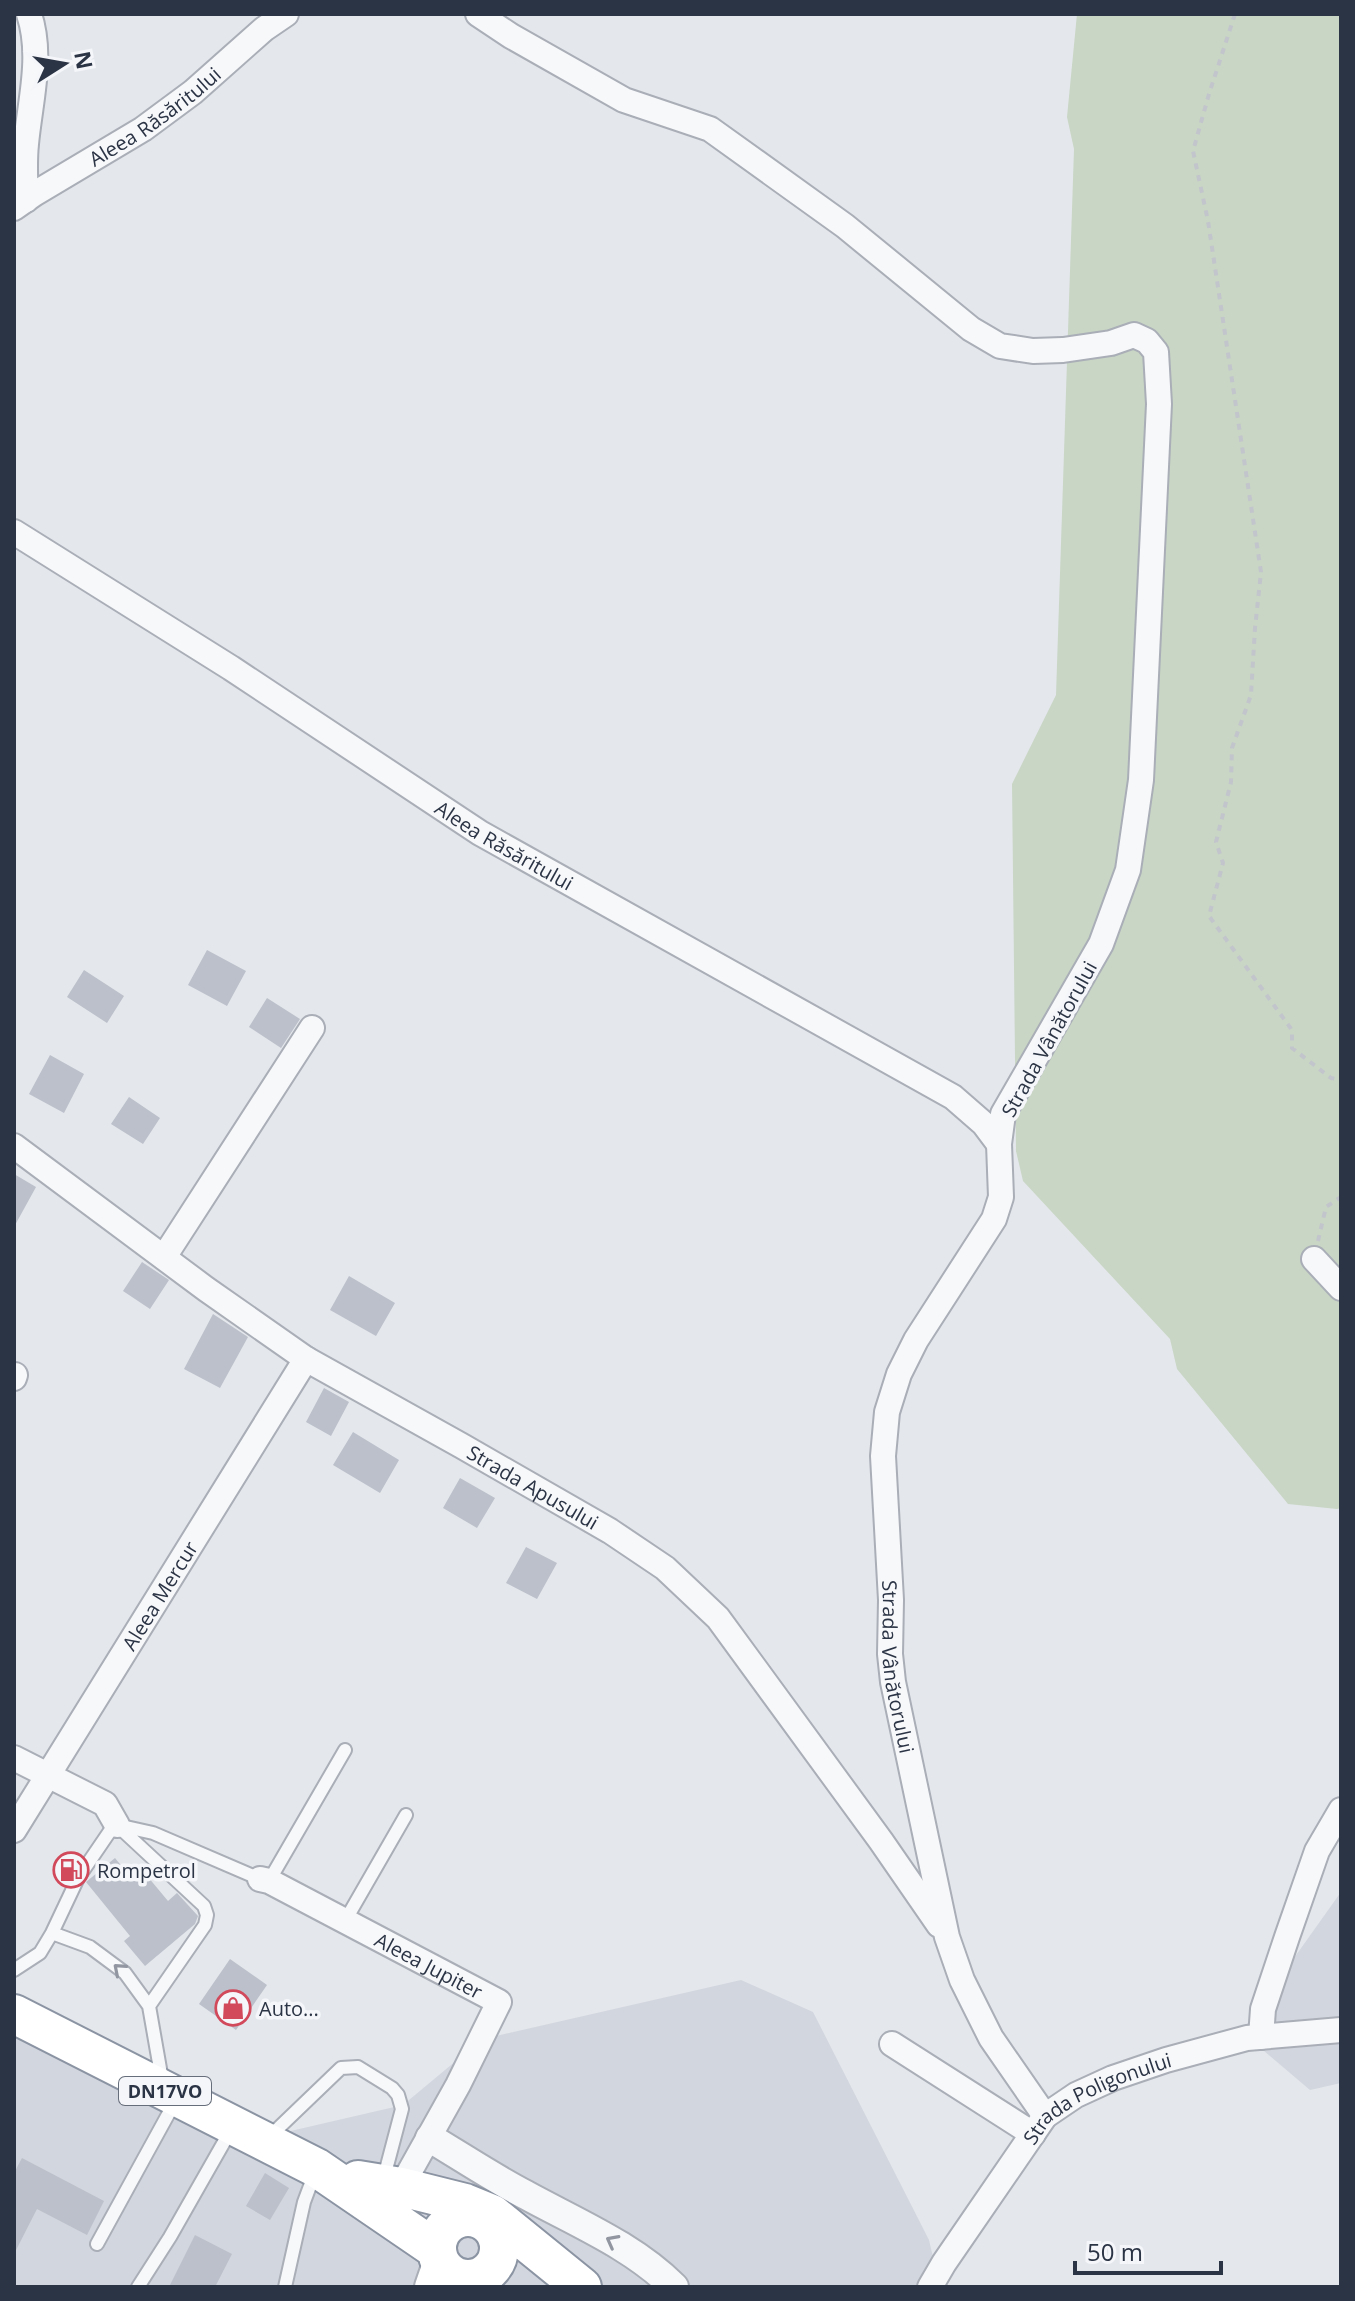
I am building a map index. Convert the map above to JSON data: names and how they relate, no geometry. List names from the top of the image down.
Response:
{
  "streets": {
    "highway": ["DN17VO"],
    "street": [
      "Aleea Răsăritului",
      "Strada Vânătorului",
      "Strada Apusului",
      "Aleea Mercur",
      "Aleea Jupiter",
      "Strada Poligonului"
    ]
  },
  "crossings": [
    ["Aleea Răsăritului", "Strada Vânătorului"],
    ["Strada Vânătorului", "Strada Apusului"],
    ["Strada Vânătorului", "Strada Poligonului"],
    ["Strada Apusului", "Aleea Mercur"],
    ["Aleea Jupiter", "DN17VO"]
  ],
  "places": {
    "fuel station": ["Rompetrol"],
    "shop": ["Auto..."]
  },
  "scale_bar": "50 m",
  "north": "right"
}
